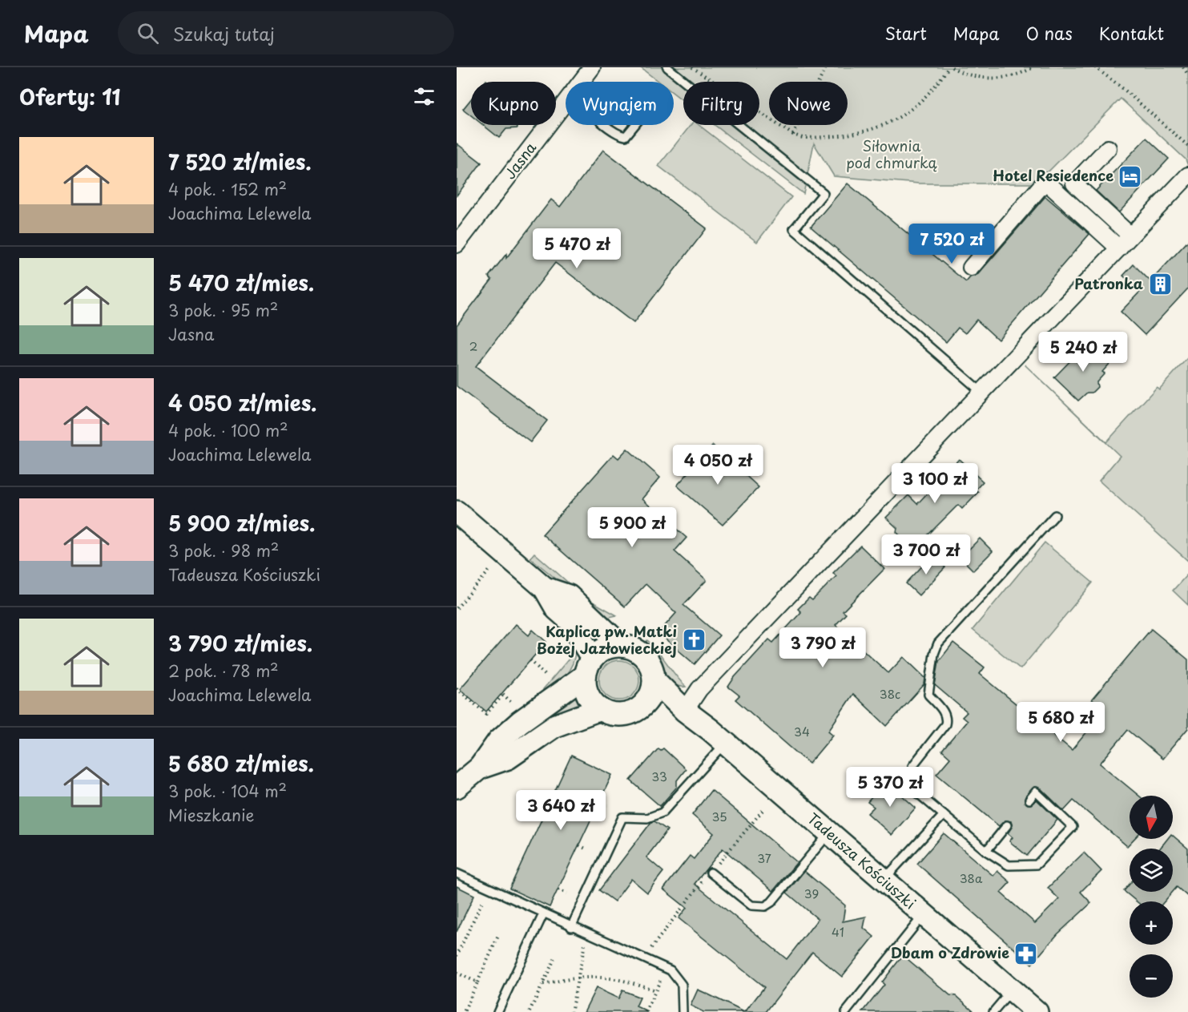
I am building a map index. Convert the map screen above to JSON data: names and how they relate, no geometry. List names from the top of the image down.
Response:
{
  "streets": {
    "street": ["Jasna", "Tadeusza Kościuszki"]
  },
  "parks": ["Siłownia pod chmurką"],
  "places": {
    "hotel": ["Hotel Resiedence"],
    "building": ["Patronka"],
    "church": ["Kaplica pw. Matki Bożej Jazłowieckiej"],
    "pharmacy": ["Dbam o Zdrowie"]
  },
  "house_numbers": [
    "2",
    "38c",
    "34",
    "33",
    "35",
    "37",
    "38a",
    "39",
    "41"
  ],
  "north": "bottom",
  "page": {
    "header": "Mapa",
    "search": "Szukaj tutaj",
    "nav": [
      "Start",
      "Mapa",
      "O nas",
      "Kontakt"
    ],
    "heading": "Oferty: 11",
    "chip": [
      "Kupno",
      "Wynajem",
      "Filtry",
      "Nowe"
    ],
    "list": [
      {
        "name": "7 520 zł/mies.",
        "note": "4 pok. · 152 m² · Joachima Lelewela"
      },
      {
        "name": "5 470 zł/mies.",
        "note": "3 pok. · 95 m² · Jasna"
      },
      {
        "name": "4 050 zł/mies.",
        "note": "4 pok. · 100 m² · Joachima Lelewela"
      },
      {
        "name": "5 900 zł/mies.",
        "note": "3 pok. · 98 m² · Tadeusza Kościuszki"
      },
      {
        "name": "3 790 zł/mies.",
        "note": "2 pok. · 78 m² · Joachima Lelewela"
      },
      {
        "name": "5 680 zł/mies.",
        "note": "3 pok. · 104 m² · Mieszkanie"
      }
    ],
    "price": [
      "7 520 zł",
      "5 470 zł",
      "5 240 zł",
      "4 050 zł",
      "3 100 zł",
      "5 900 zł",
      "3 700 zł",
      "3 790 zł",
      "5 680 zł",
      "5 370 zł",
      "3 640 zł"
    ],
    "map_buttons": ["+", "−"]
  }
}
